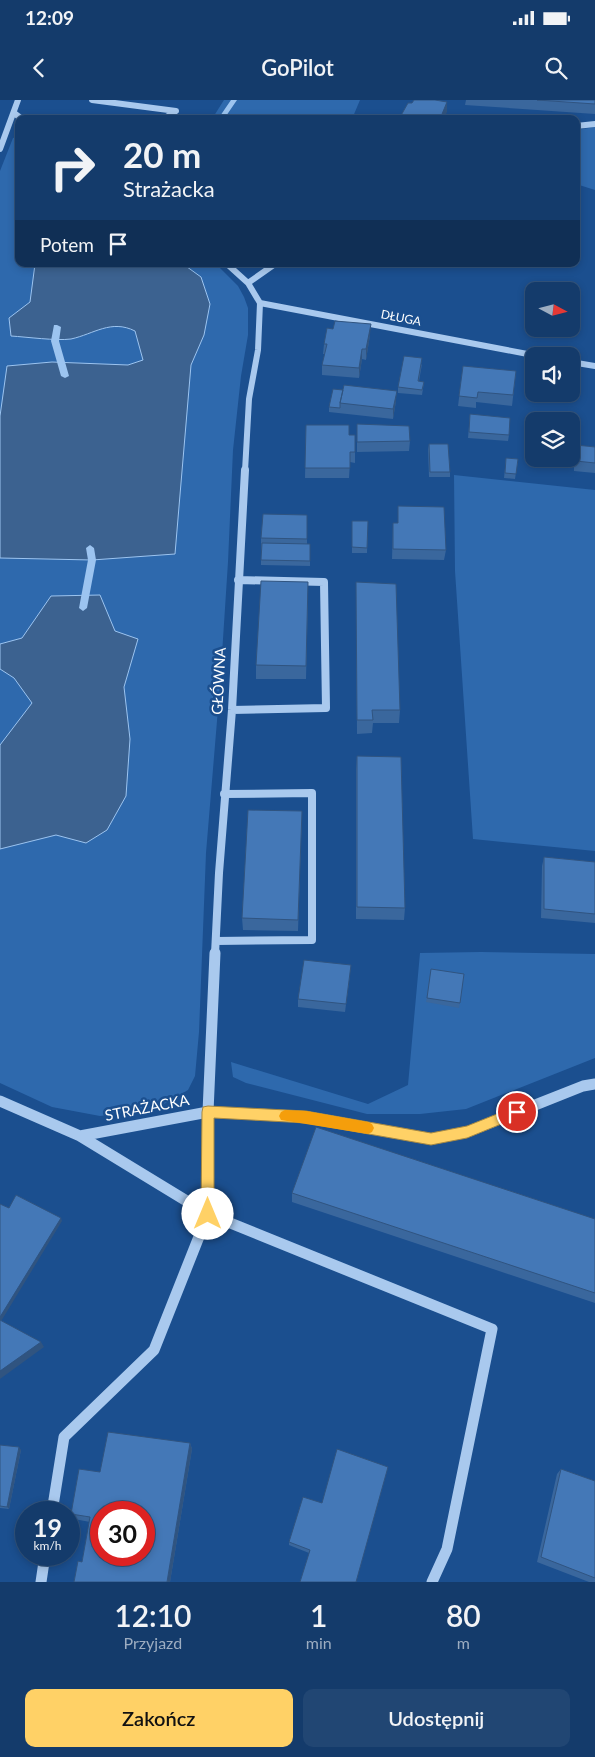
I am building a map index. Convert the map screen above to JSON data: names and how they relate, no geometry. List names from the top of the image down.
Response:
{
  "streets": {
    "street": ["DŁUGA", "GŁÓWNA", "STRAŻACKA"]
  },
  "crossings": [
    ["DŁUGA", "GŁÓWNA"],
    ["GŁÓWNA", "STRAŻACKA"]
  ],
  "north": "right",
  "page": {
    "status": "12:09",
    "header": "GoPilot",
    "turn": ["20 m", "Strażacka"],
    "then": "Potem",
    "speed": "19 km/h",
    "limit": "30",
    "eta": [
      "12:10",
      "Przyjazd",
      "1",
      "min",
      "80",
      "m"
    ],
    "buttons": ["Zakończ", "Udostępnij"]
  }
}
